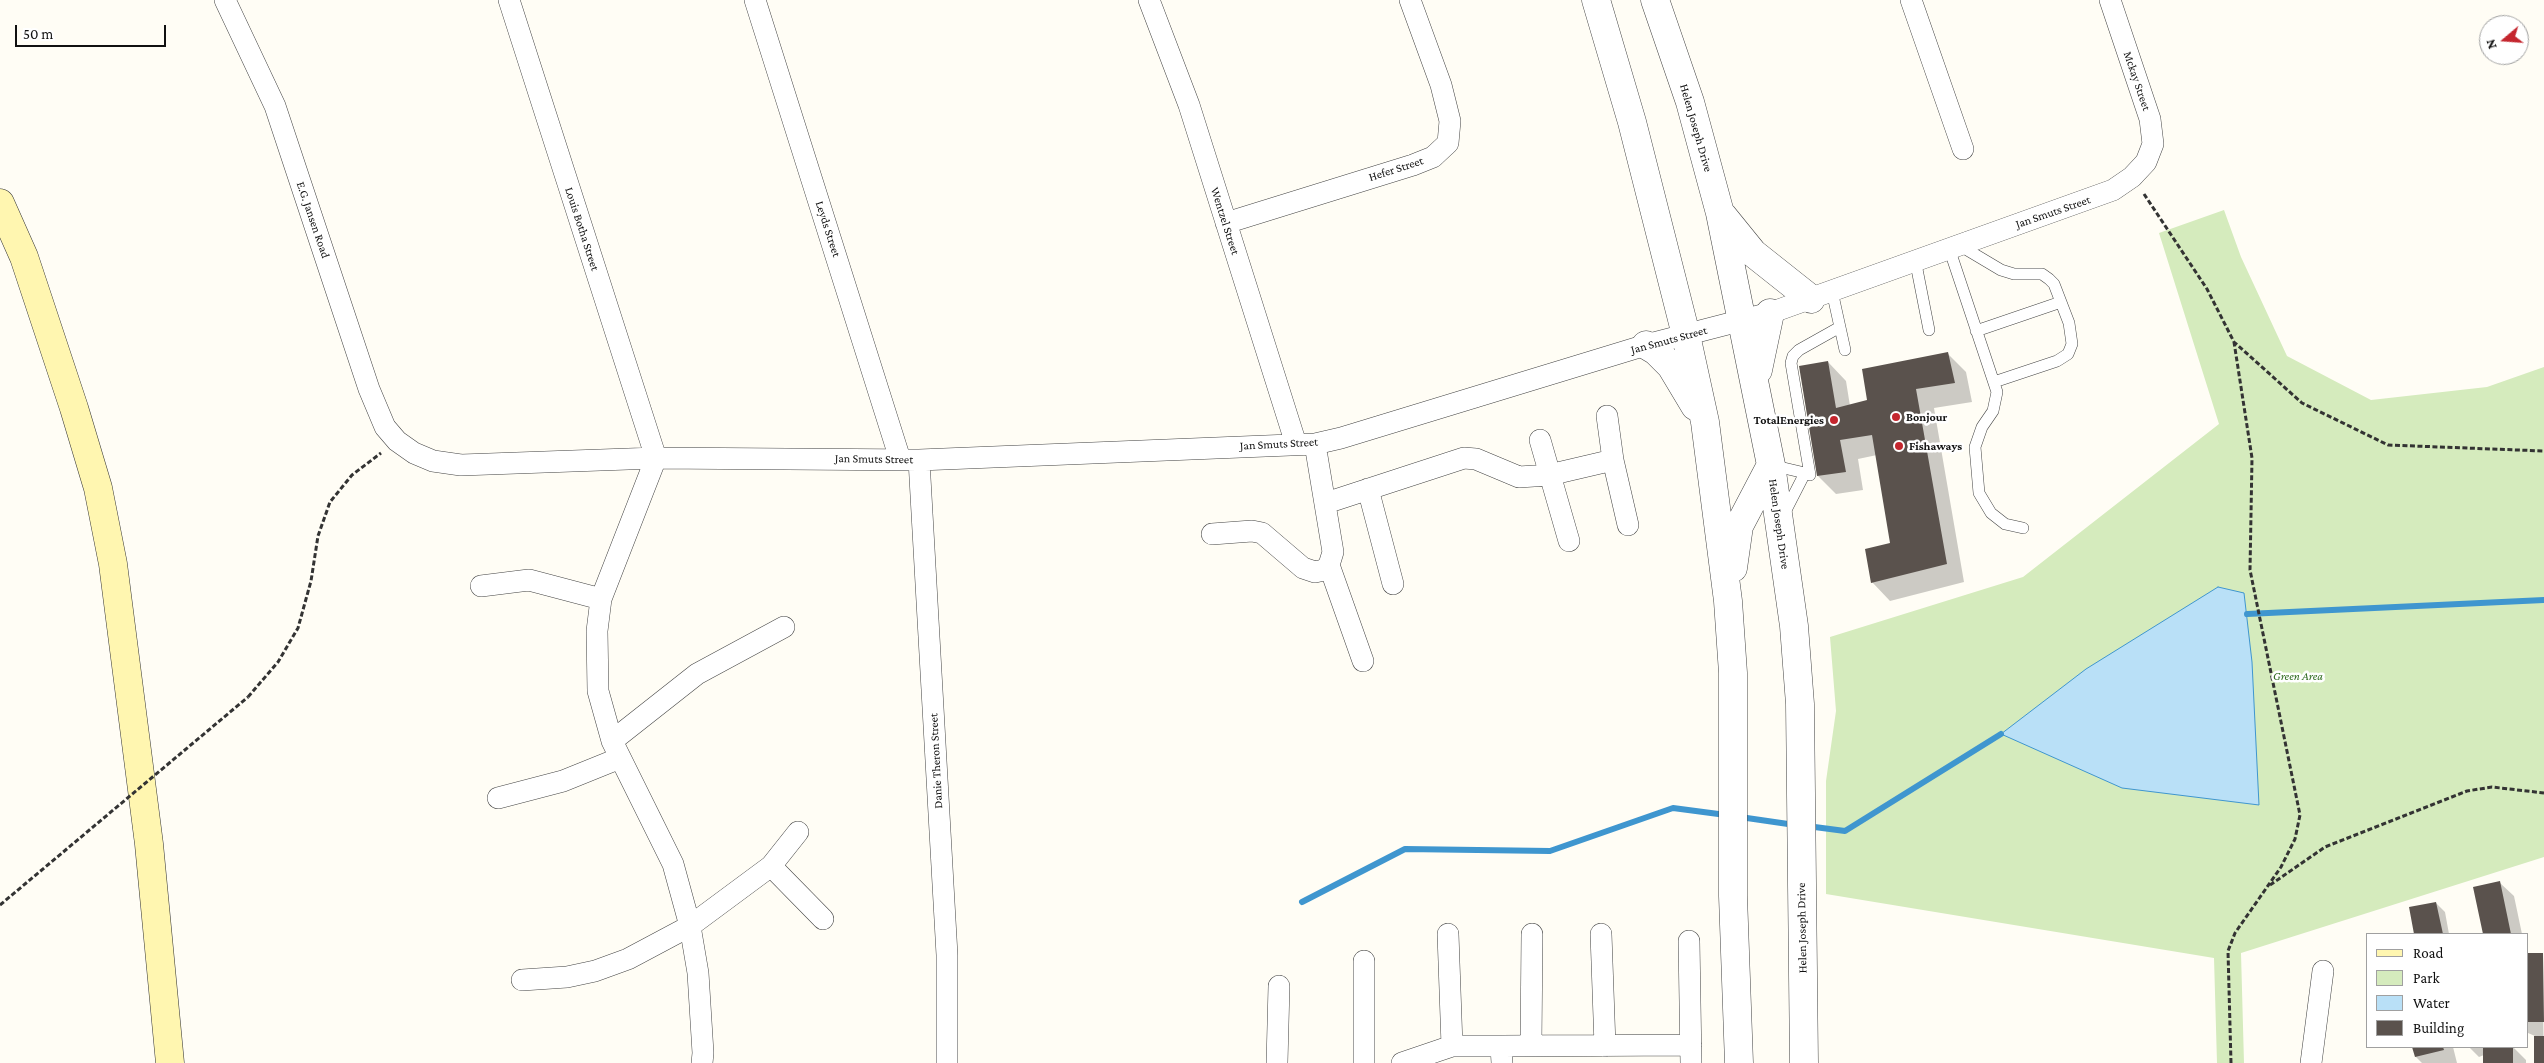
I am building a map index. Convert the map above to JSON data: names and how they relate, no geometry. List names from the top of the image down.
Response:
{
  "streets": {
    "street": [
      "Mckay Street",
      "Helen Joseph Drive",
      "Hefer Street",
      "Jan Smuts Street",
      "E.G. Jansen Road",
      "Wentzel Street",
      "Louis Botha Street",
      "Leyds Street",
      "Danie Theron Street"
    ]
  },
  "crossings": [
    ["Mckay Street", "Jan Smuts Street"],
    ["Helen Joseph Drive", "Jan Smuts Street"],
    ["Hefer Street", "Wentzel Street"],
    ["Jan Smuts Street", "E.G. Jansen Road"],
    ["Jan Smuts Street", "Wentzel Street"],
    ["Jan Smuts Street", "Louis Botha Street"],
    ["Jan Smuts Street", "Leyds Street"],
    ["Jan Smuts Street", "Danie Theron Street"],
    ["Leyds Street", "Danie Theron Street"]
  ],
  "parks": ["Green Area"],
  "places": ["Bonjour", "TotalEnergies", "Fishaways"],
  "legend": [
    "Road",
    "Park",
    "Water",
    "Building"
  ],
  "scale_bar": "50 m",
  "north": "left"
}
